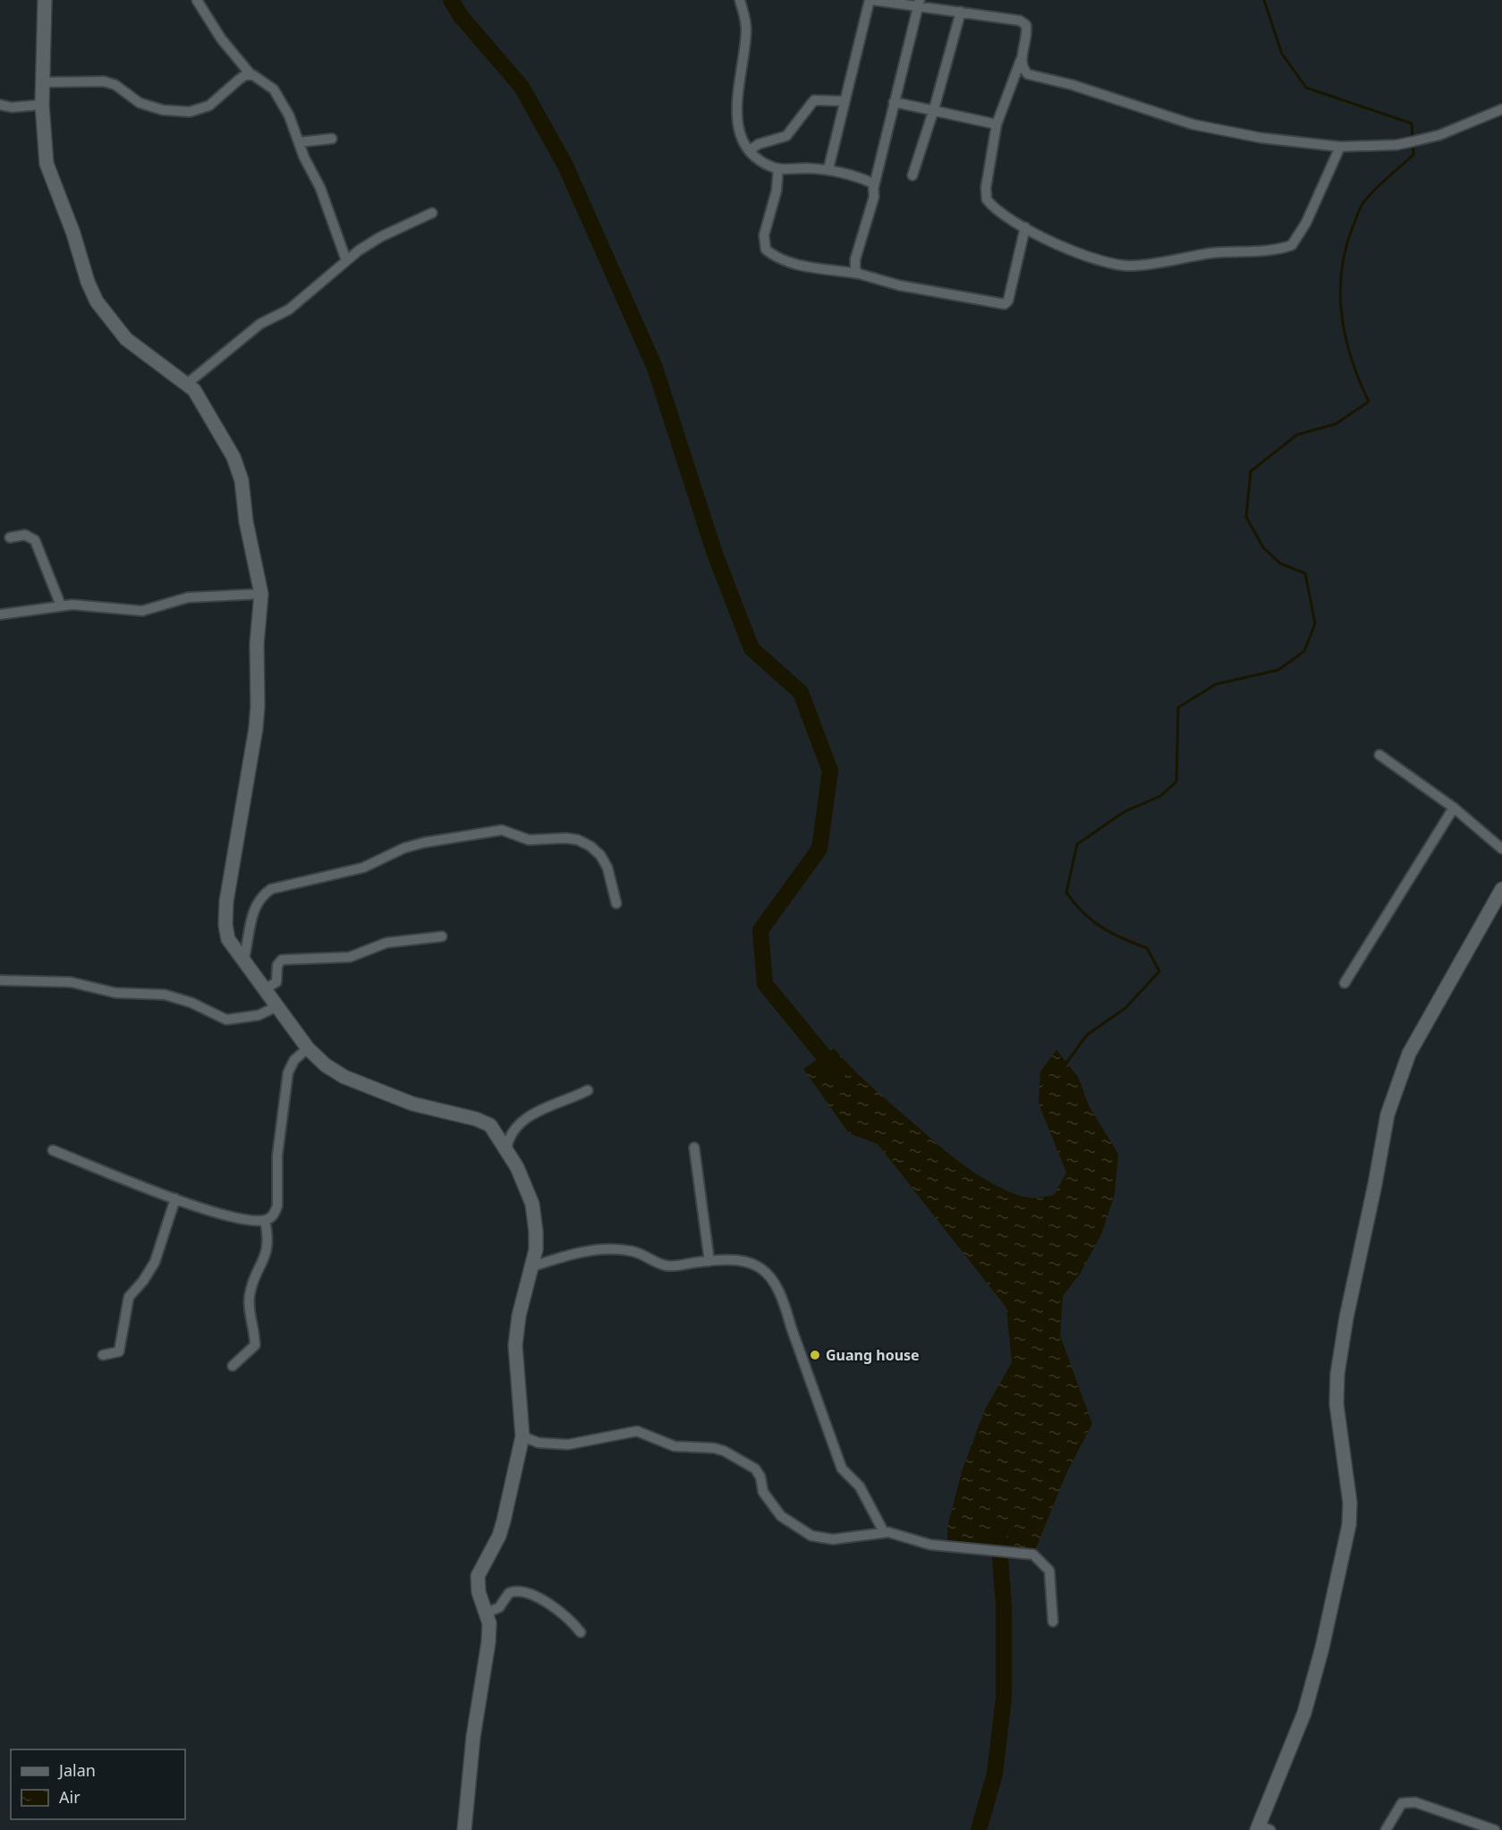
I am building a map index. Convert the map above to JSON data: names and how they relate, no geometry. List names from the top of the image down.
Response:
{
  "places": ["Guang house"],
  "legend": ["Jalan", "Air"]
}
